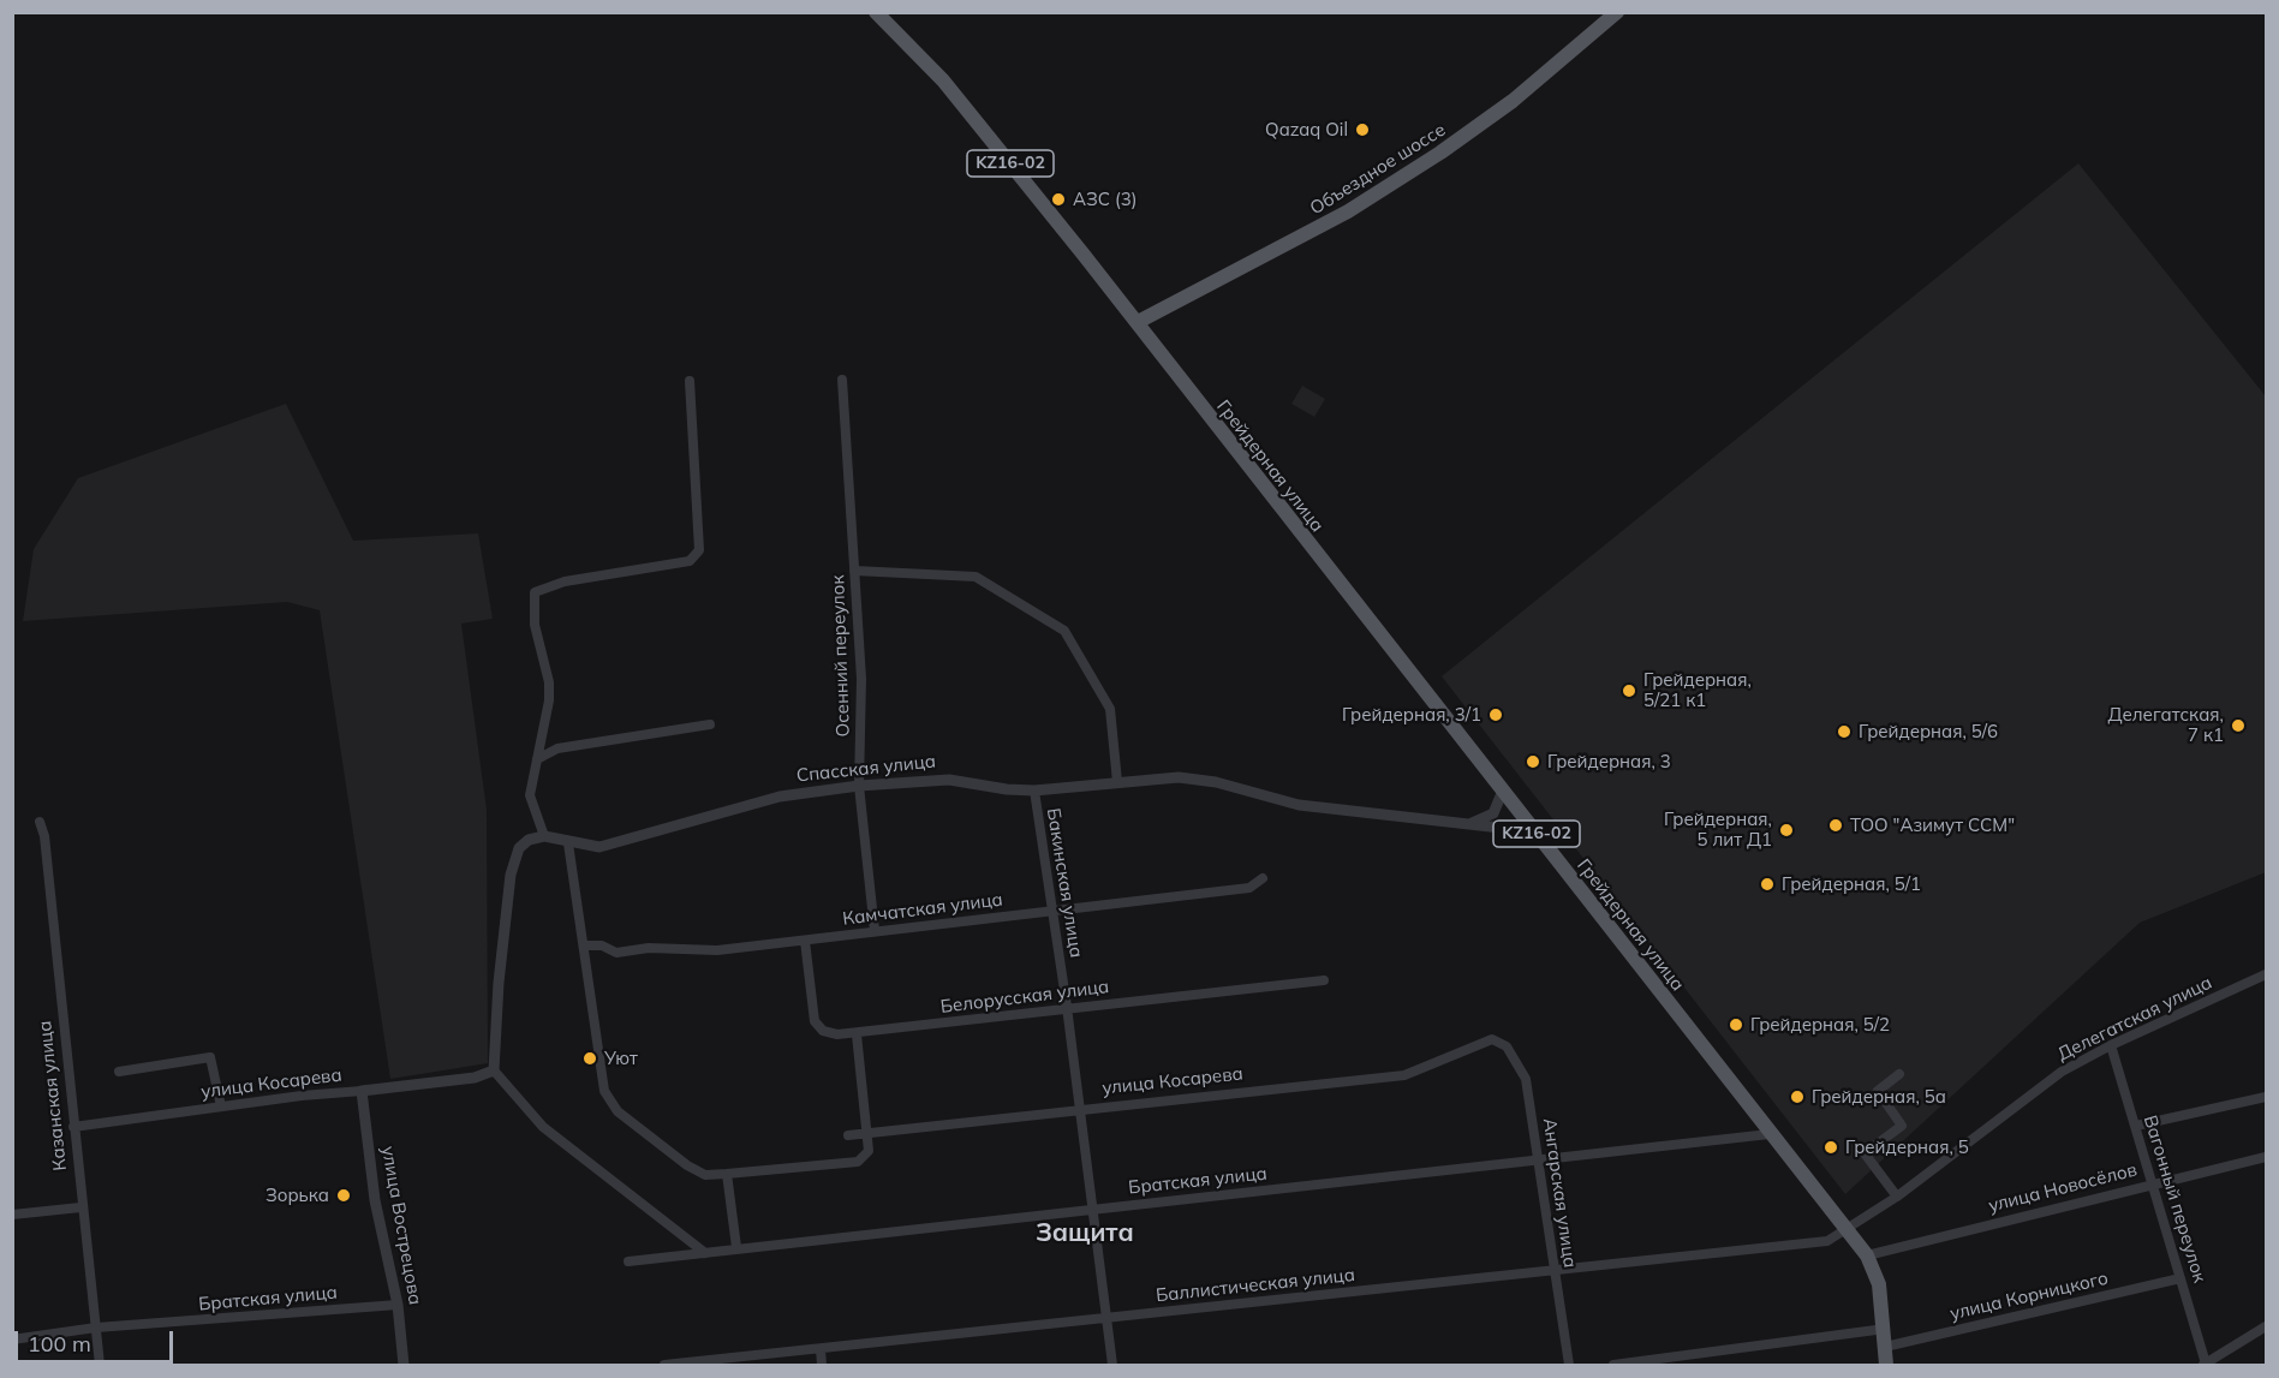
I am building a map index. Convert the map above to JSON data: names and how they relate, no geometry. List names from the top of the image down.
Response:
{
  "streets": {
    "main road": ["KZ16-02", "Объездное шоссе", "Грейдерная улица"],
    "street": [
      "Осенний переулок",
      "Спасская улица",
      "Бакинская улица",
      "Камчатская улица",
      "Белорусская улица",
      "Делегатская улица",
      "улица Косарева",
      "Казанская улица",
      "Братская улица",
      "улица Новосёлов",
      "Ангарская улица",
      "Вагонный переулок",
      "улица Вострецова",
      "Баллистическая улица",
      "улица Корницкого"
    ]
  },
  "crossings": [
    ["KZ16-02", "Объездное шоссе"],
    ["KZ16-02", "Грейдерная улица"],
    ["Объездное шоссе", "Грейдерная улица"],
    ["Грейдерная улица", "Спасская улица"],
    ["Грейдерная улица", "Делегатская улица"],
    ["Грейдерная улица", "Братская улица"],
    ["Грейдерная улица", "улица Новосёлов"],
    ["Грейдерная улица", "Баллистическая улица"],
    ["Грейдерная улица", "улица Корницкого"],
    ["Осенний переулок", "Спасская улица"],
    ["Осенний переулок", "Камчатская улица"],
    ["Спасская улица", "Бакинская улица"],
    ["Бакинская улица", "Камчатская улица"],
    ["Бакинская улица", "Белорусская улица"],
    ["Бакинская улица", "улица Косарева"],
    ["Бакинская улица", "Братская улица"],
    ["Бакинская улица", "Баллистическая улица"],
    ["Камчатская улица", "Белорусская улица"],
    ["Делегатская улица", "Вагонный переулок"],
    ["Делегатская улица", "Баллистическая улица"],
    ["улица Косарева", "Казанская улица"],
    ["улица Косарева", "Ангарская улица"],
    ["улица Косарева", "улица Вострецова"],
    ["Казанская улица", "Братская улица"],
    ["Братская улица", "Ангарская улица"],
    ["Братская улица", "улица Вострецова"],
    ["улица Новосёлов", "Вагонный переулок"],
    ["Ангарская улица", "Баллистическая улица"],
    ["Вагонный переулок", "улица Корницкого"]
  ],
  "districts": ["Защита"],
  "places": [
    "Qazaq Oil",
    "АЗС (3)",
    "Грейдерная, 5/21 к1",
    "Грейдерная, 3/1",
    "Делегатская, 7 к1",
    "Грейдерная, 5/6",
    "Грейдерная, 3",
    "ТОО \"Азимут ССМ\"",
    "Грейдерная, 5 лит Д1",
    "Грейдерная, 5/1",
    "Грейдерная, 5/2",
    "Уют",
    "Грейдерная, 5а",
    "Грейдерная, 5",
    "Зорька"
  ],
  "scale_bar": "100 m"
}
